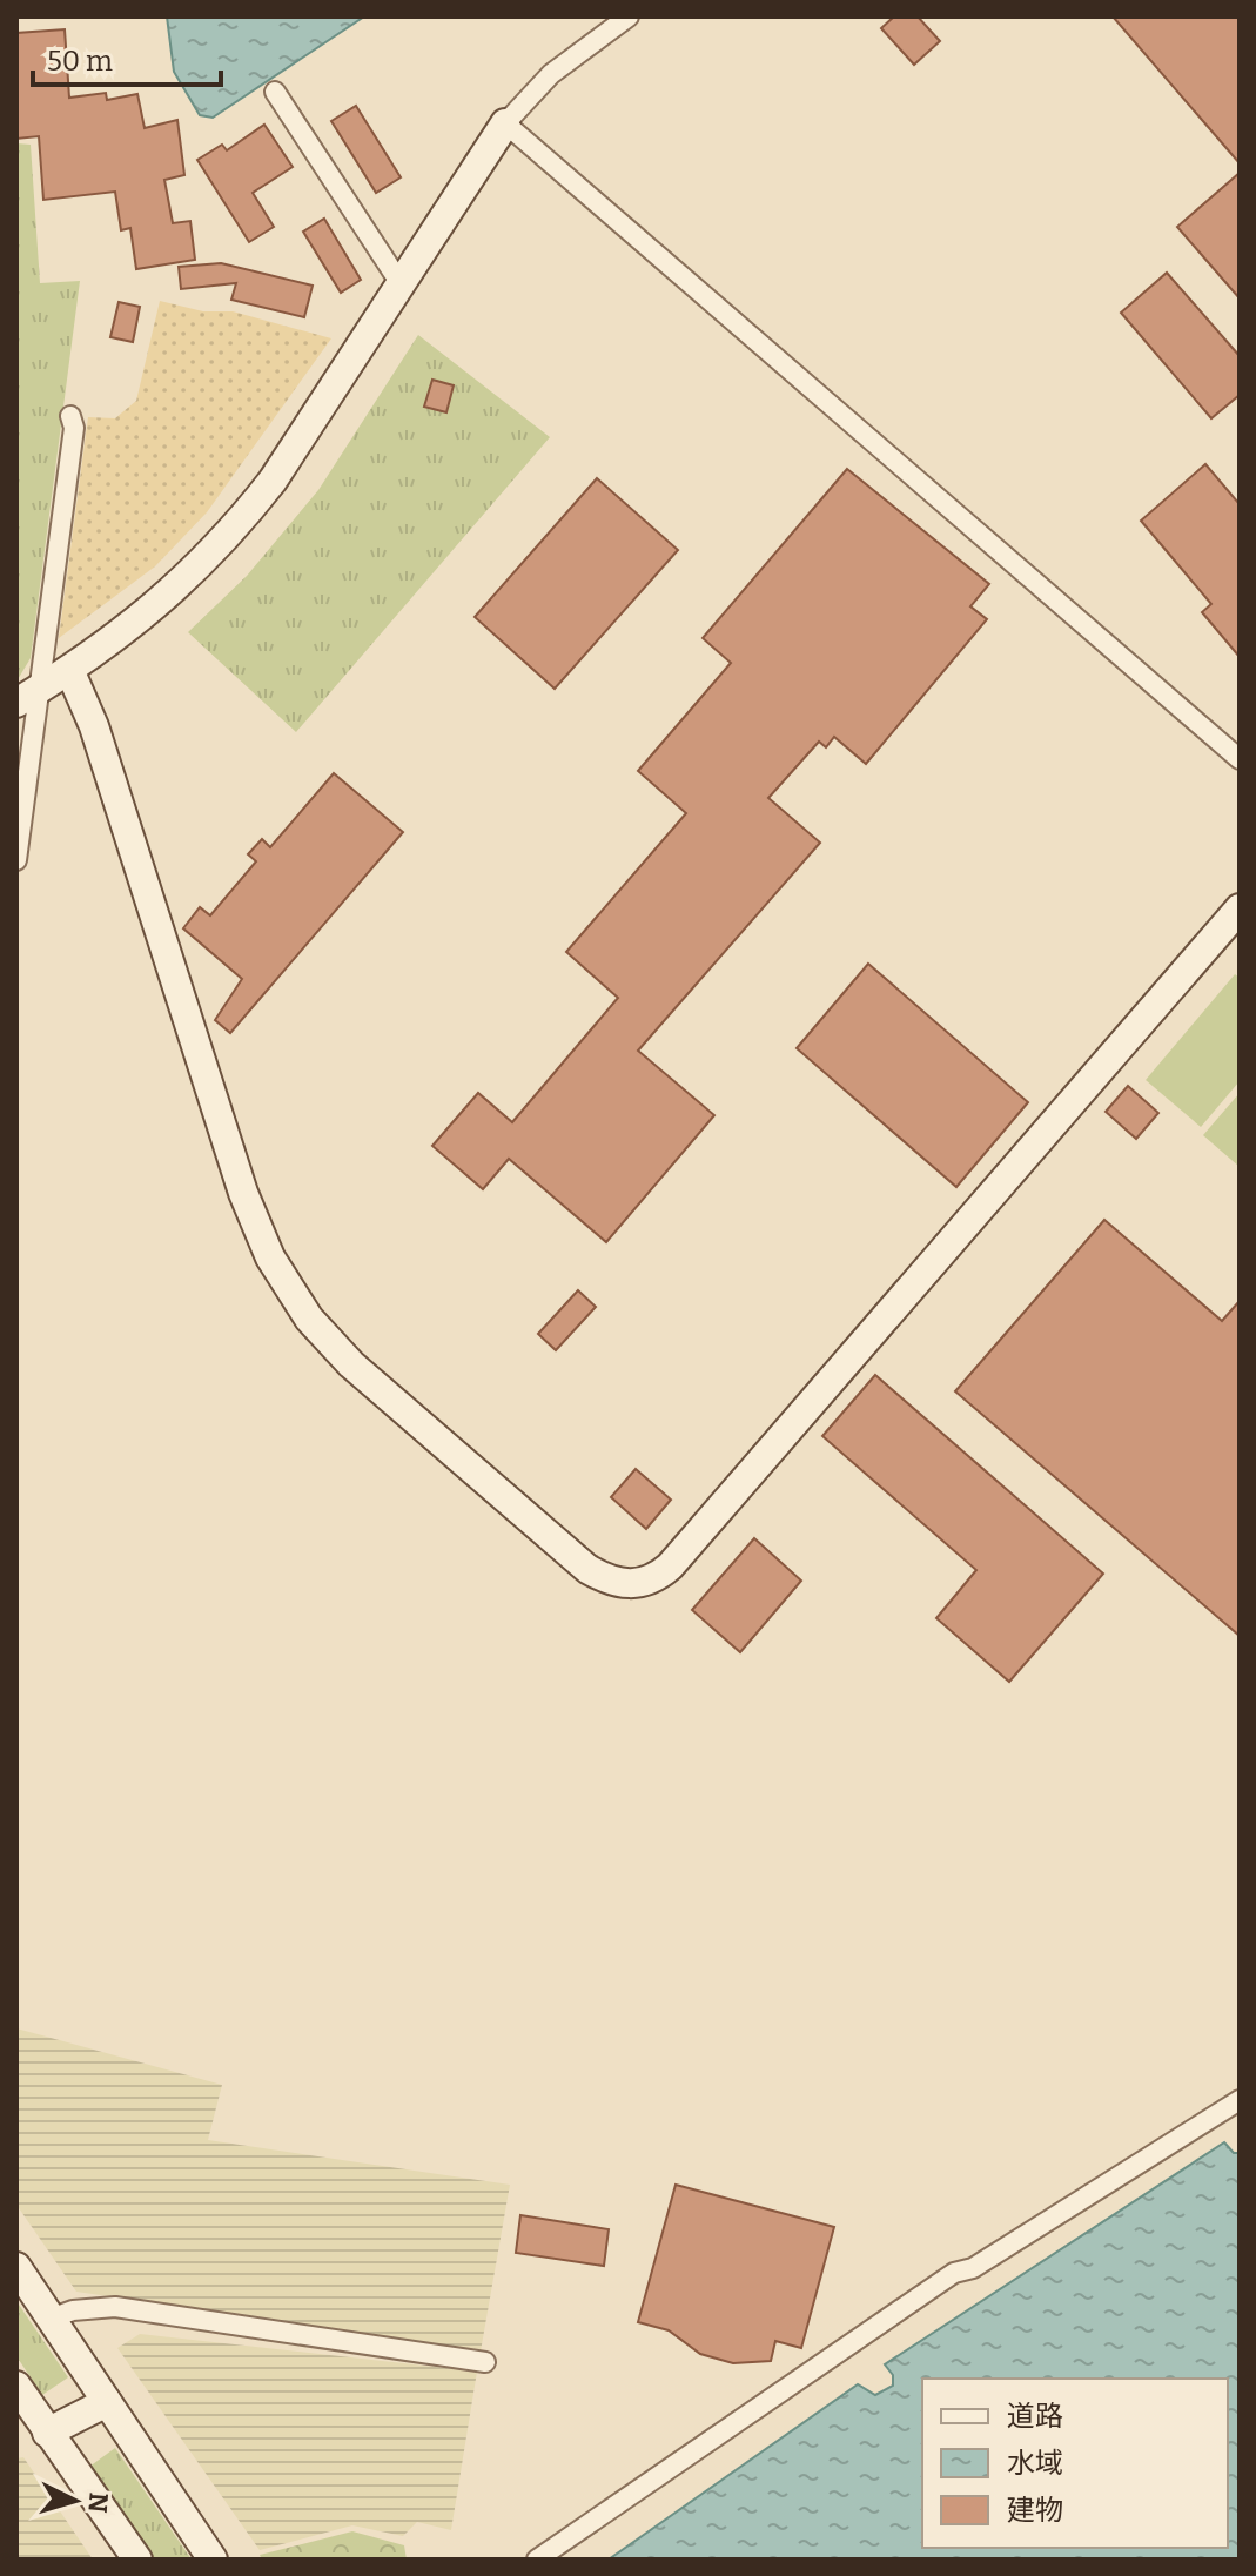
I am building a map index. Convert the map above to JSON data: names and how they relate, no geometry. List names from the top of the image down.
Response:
{
  "legend": ["道路", "水域", "建物"],
  "scale_bar": "50 m",
  "north": "right"
}
